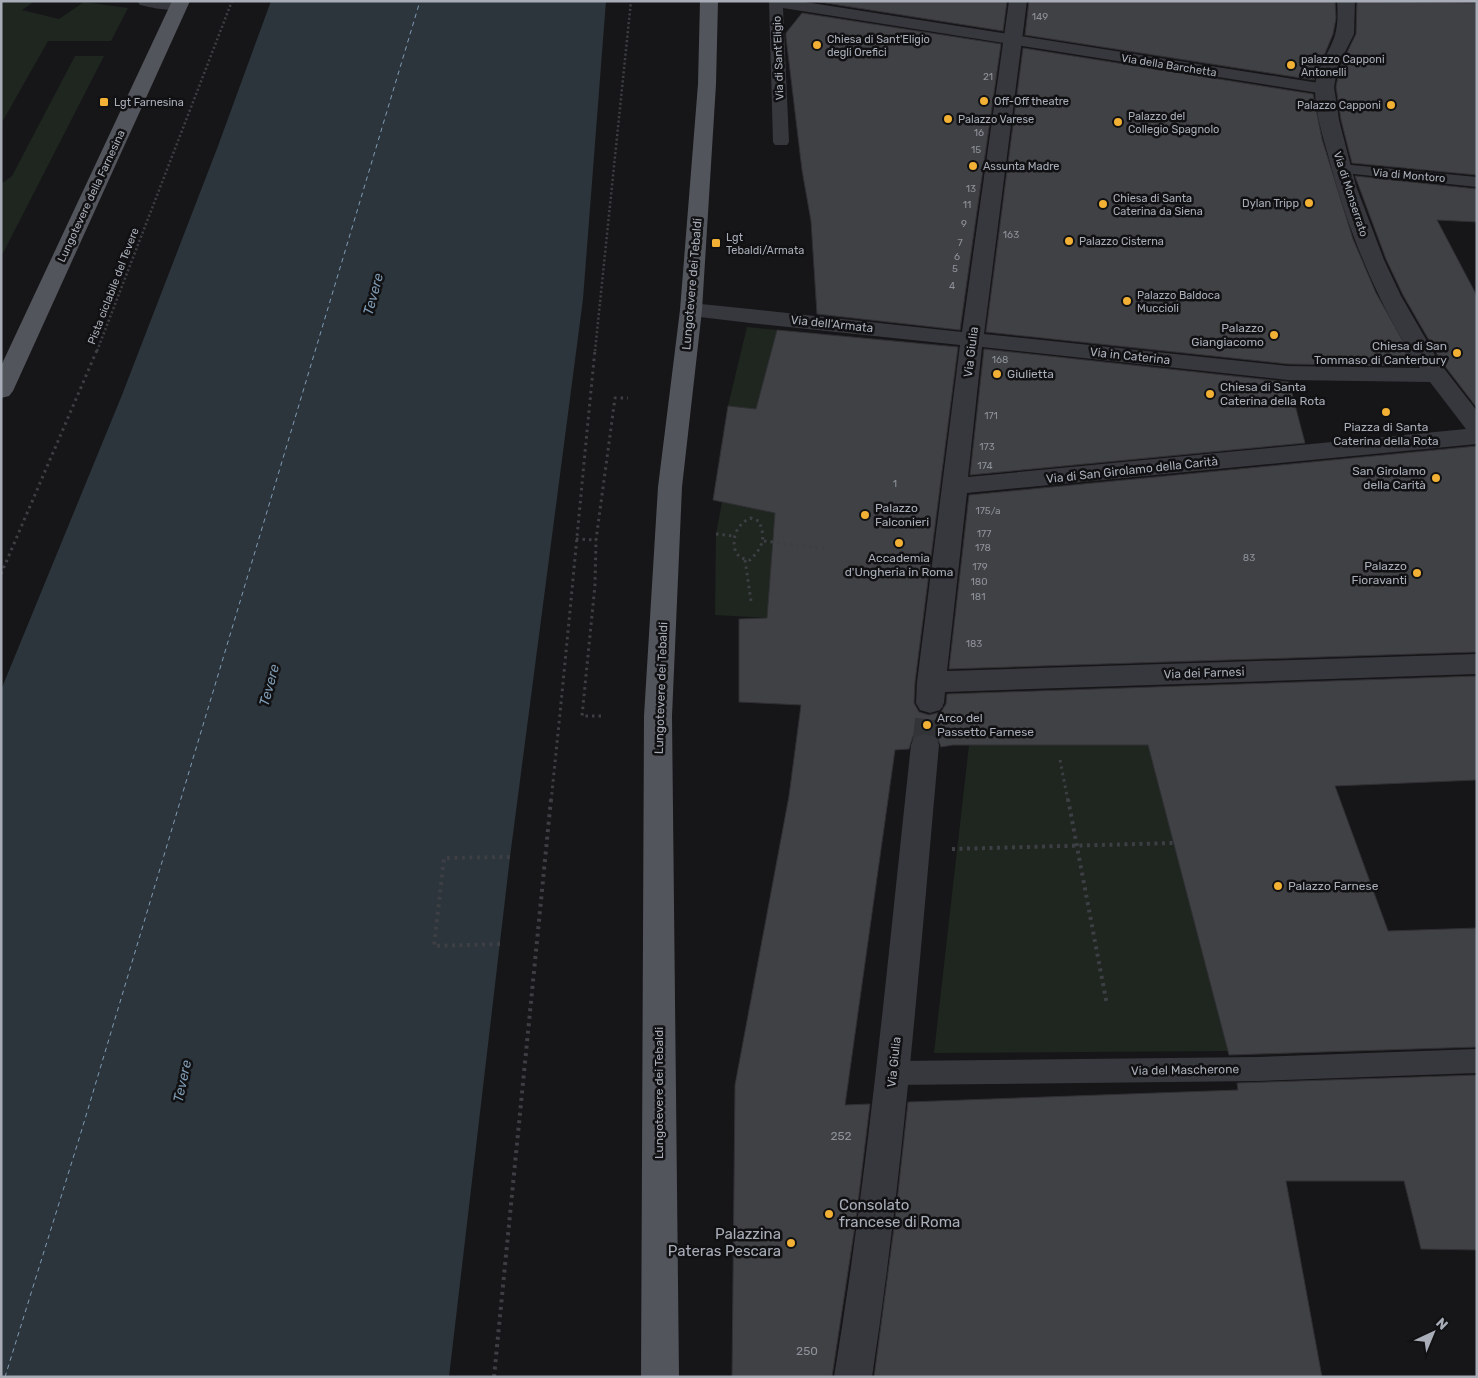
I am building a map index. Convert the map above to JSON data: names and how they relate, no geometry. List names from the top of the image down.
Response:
{
  "streets": {
    "main road": ["Lungotevere della Farnesina", "Lungotevere dei Tebaldi"],
    "street": [
      "Via di Monserrato",
      "Via dell'Armata",
      "Via Giulia",
      "Via in Caterina",
      "Via di San Girolamo della Carità",
      "Via dei Farnesi"
    ],
    "lane": [
      "Via di Sant'Eligio",
      "Via della Barchetta",
      "Via di Montoro",
      "Via del Mascherone"
    ],
    "path": ["Pista ciclabile del Tevere"]
  },
  "crossings": [
    ["Via di Sant'Eligio", "Via della Barchetta"],
    ["Via di Sant'Eligio", "Via Giulia"],
    ["Via della Barchetta", "Via di Monserrato"],
    ["Via della Barchetta", "Via Giulia"],
    ["Via di Montoro", "Via di Monserrato"],
    ["Via di Monserrato", "Via in Caterina"],
    ["Lungotevere dei Tebaldi", "Via dell'Armata"],
    ["Via dell'Armata", "Via Giulia"],
    ["Via dell'Armata", "Via in Caterina"],
    ["Via Giulia", "Via in Caterina"],
    ["Via Giulia", "Via di San Girolamo della Carità"],
    ["Via Giulia", "Via dei Farnesi"],
    ["Via Giulia", "Via del Mascherone"]
  ],
  "water": ["Tevere"],
  "places": {
    "other": [
      "Chiesa di Sant'Eligio degli Orefici",
      "palazzo Capponi Antonelli",
      "Off-Off theatre",
      "Palazzo Capponi",
      "Palazzo Varese",
      "Palazzo del Collegio Spagnolo",
      "Assunta Madre",
      "Dylan Tripp",
      "Chiesa di Santa Caterina da Siena",
      "Palazzo Cisterna",
      "Palazzo Baldoca Muccioli",
      "Palazzo Giangiacomo",
      "Chiesa di San Tommaso di Canterbury",
      "Giulietta",
      "Chiesa di Santa Caterina della Rota",
      "Piazza di Santa Caterina della Rota",
      "San Girolamo della Carità",
      "Palazzo Falconieri",
      "Accademia d'Ungheria in Roma",
      "Palazzo Fioravanti",
      "Arco del Passetto Farnese",
      "Palazzo Farnese",
      "Consolato francese di Roma",
      "Palazzina Pateras Pescara"
    ],
    "transit": ["Lgt Farnesina", "Lgt Tebaldi/Armata"]
  },
  "house_numbers": [
    "149",
    "21",
    "16",
    "15",
    "13",
    "11",
    "9",
    "163",
    "7",
    "6",
    "5",
    "4",
    "168",
    "171",
    "173",
    "174",
    "1",
    "175/a",
    "177",
    "178",
    "83",
    "179",
    "180",
    "181",
    "183",
    "252",
    "250"
  ],
  "north": "top right"
}
